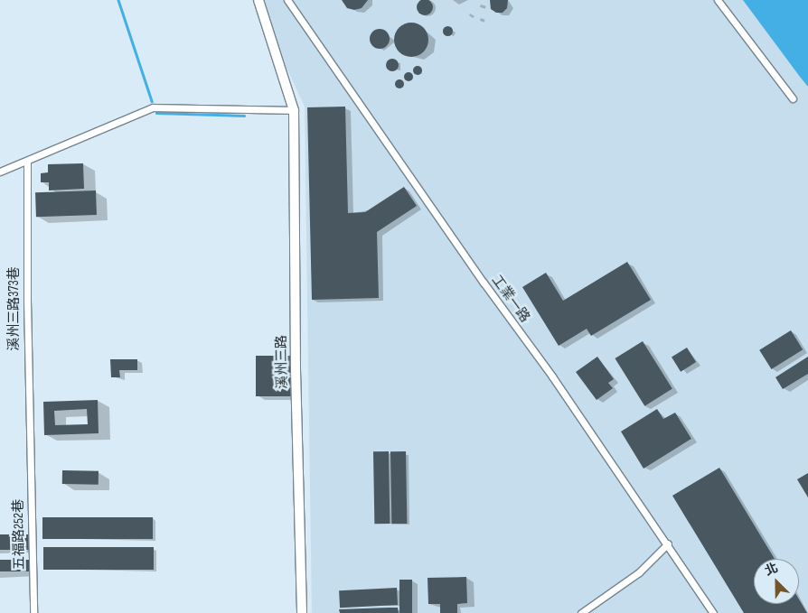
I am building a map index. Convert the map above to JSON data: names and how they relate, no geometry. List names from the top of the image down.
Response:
{
  "streets": {
    "street": [
      "工業一路",
      "溪州三路373巷",
      "溪州三路",
      "五福路252巷"
    ]
  },
  "crossings": [
    ["溪州三路373巷", "五福路252巷"]
  ],
  "north": "top left"
}
